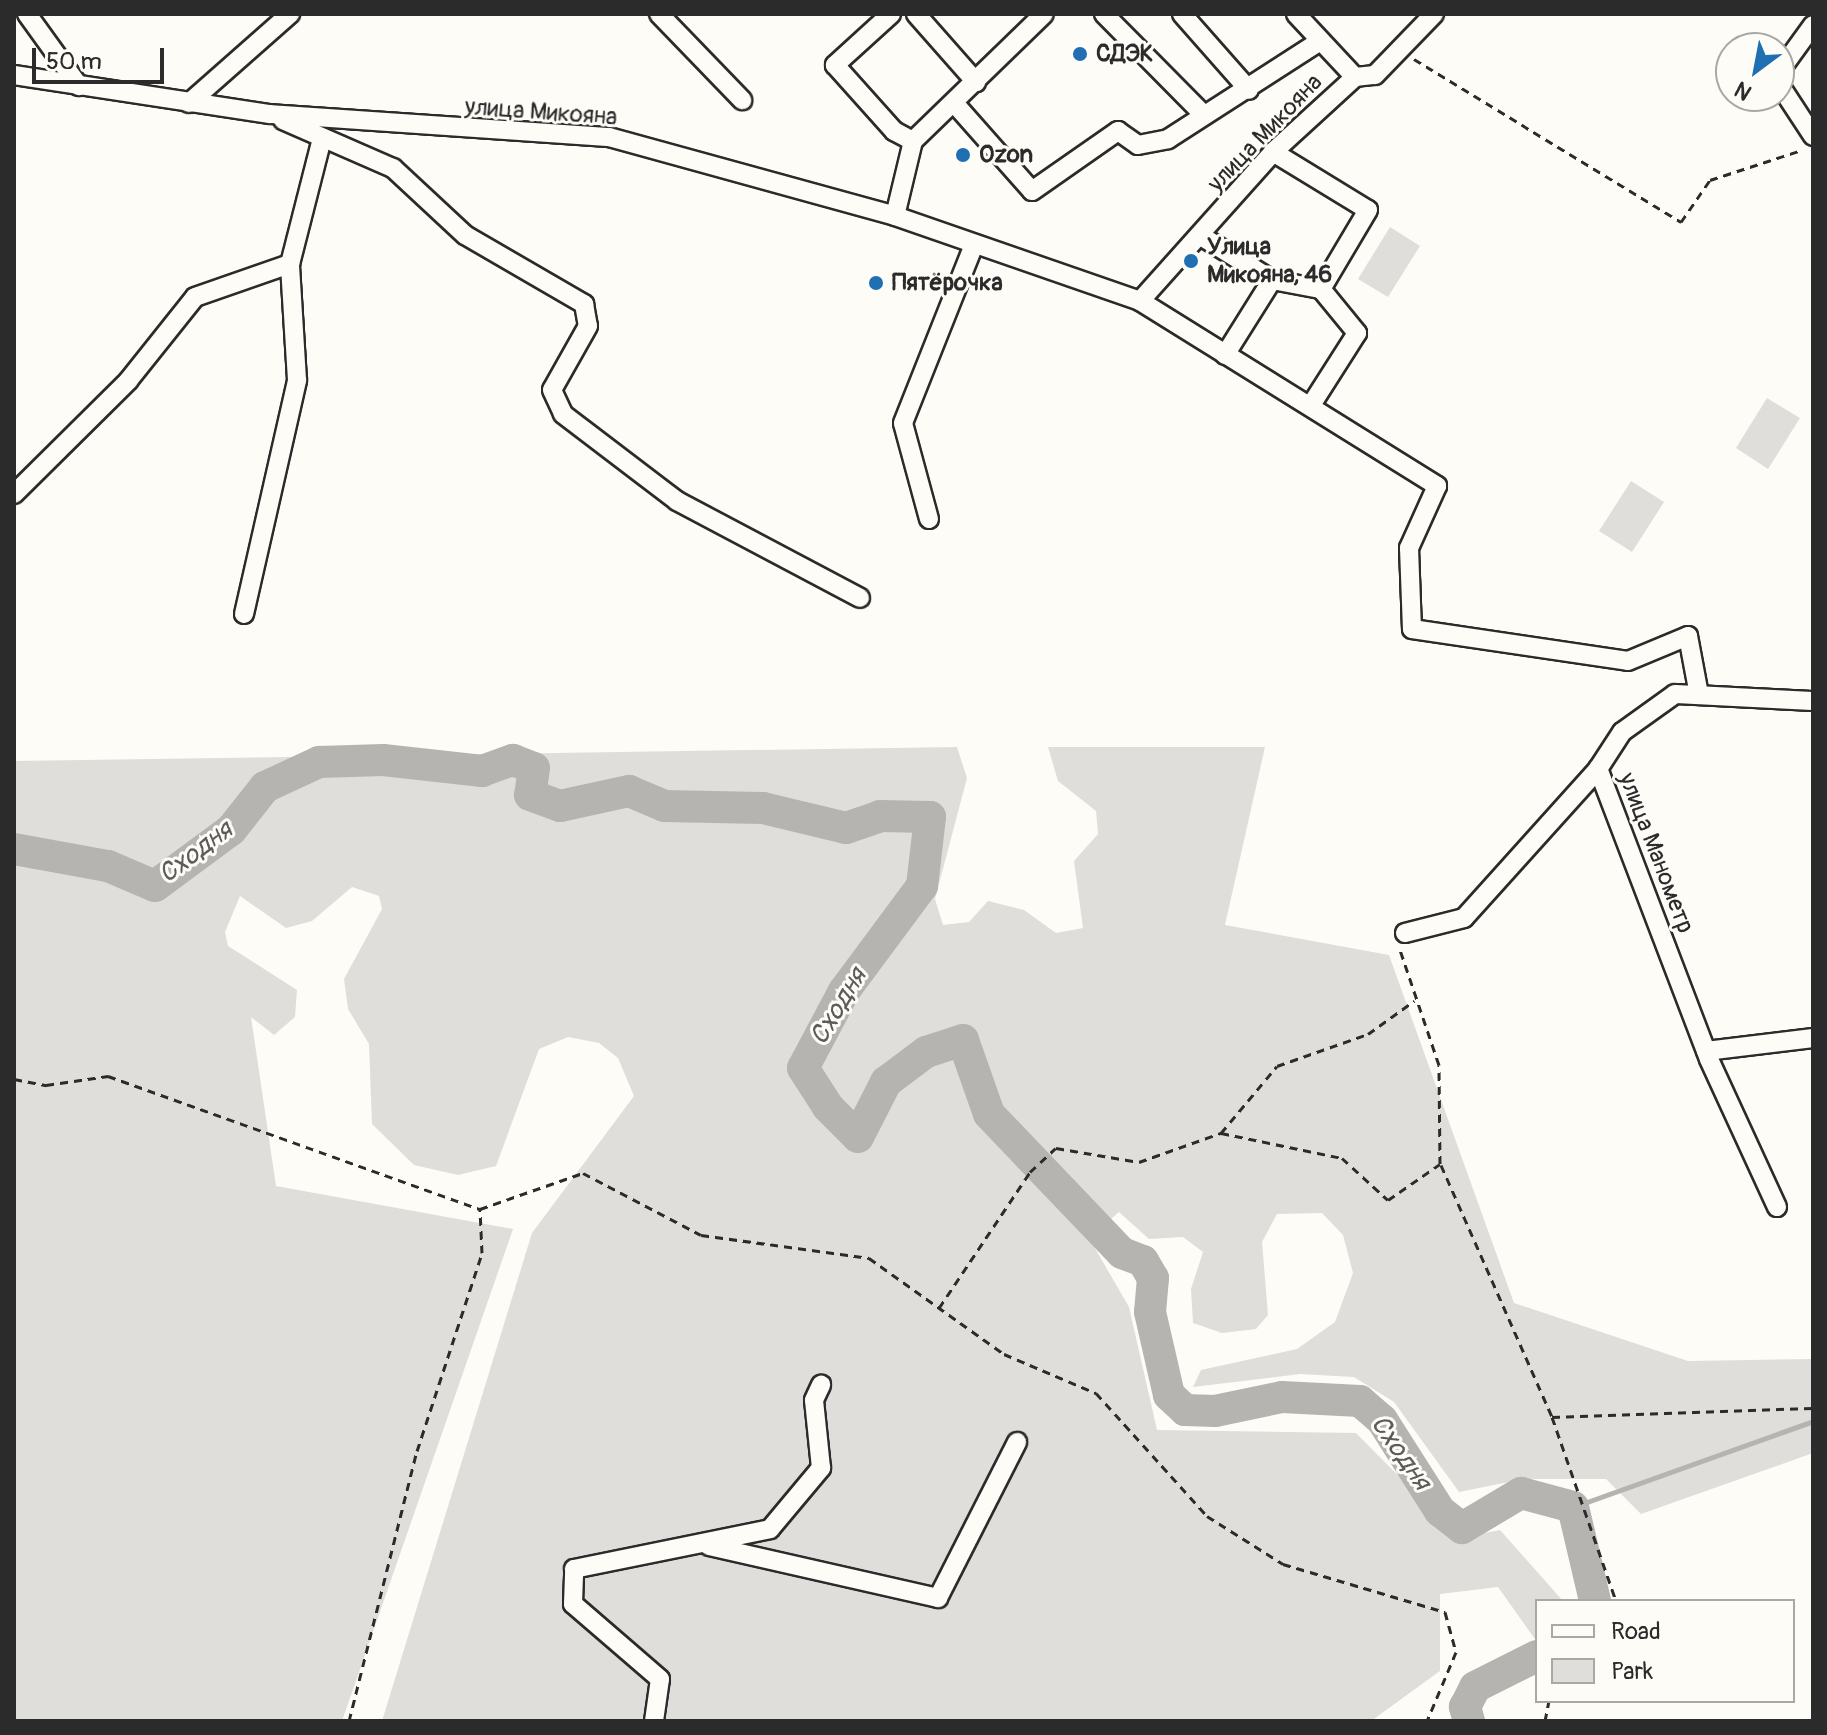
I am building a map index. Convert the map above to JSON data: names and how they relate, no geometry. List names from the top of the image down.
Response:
{
  "streets": {
    "street": ["улица Микояна", "улица Манометр"]
  },
  "crossings": [
    ["улица Микояна", "улица Манометр"]
  ],
  "water": ["Сходня"],
  "places": [
    "СДЭК",
    "Ozon",
    "Улица Микояна, 46",
    "Пятёрочка"
  ],
  "legend": ["Road", "Park"],
  "scale_bar": "50 m",
  "north": "bottom left"
}
